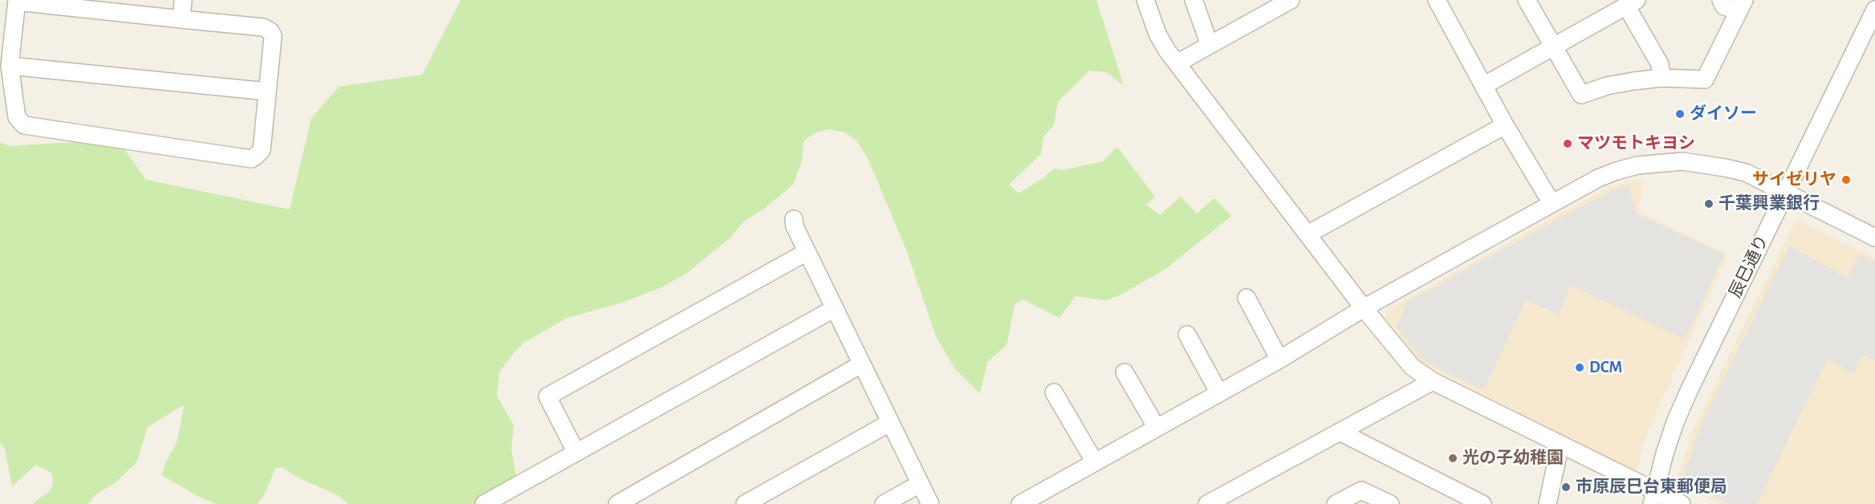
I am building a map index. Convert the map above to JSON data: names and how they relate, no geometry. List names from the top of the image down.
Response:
{
  "streets": {
    "street": ["辰巳通り"]
  },
  "places": [
    "ダイソー",
    "マツモトキヨシ",
    "サイゼリヤ",
    "千葉興業銀行",
    "DCM",
    "光の子幼稚園",
    "市原辰巳台東郵便局"
  ]
}
